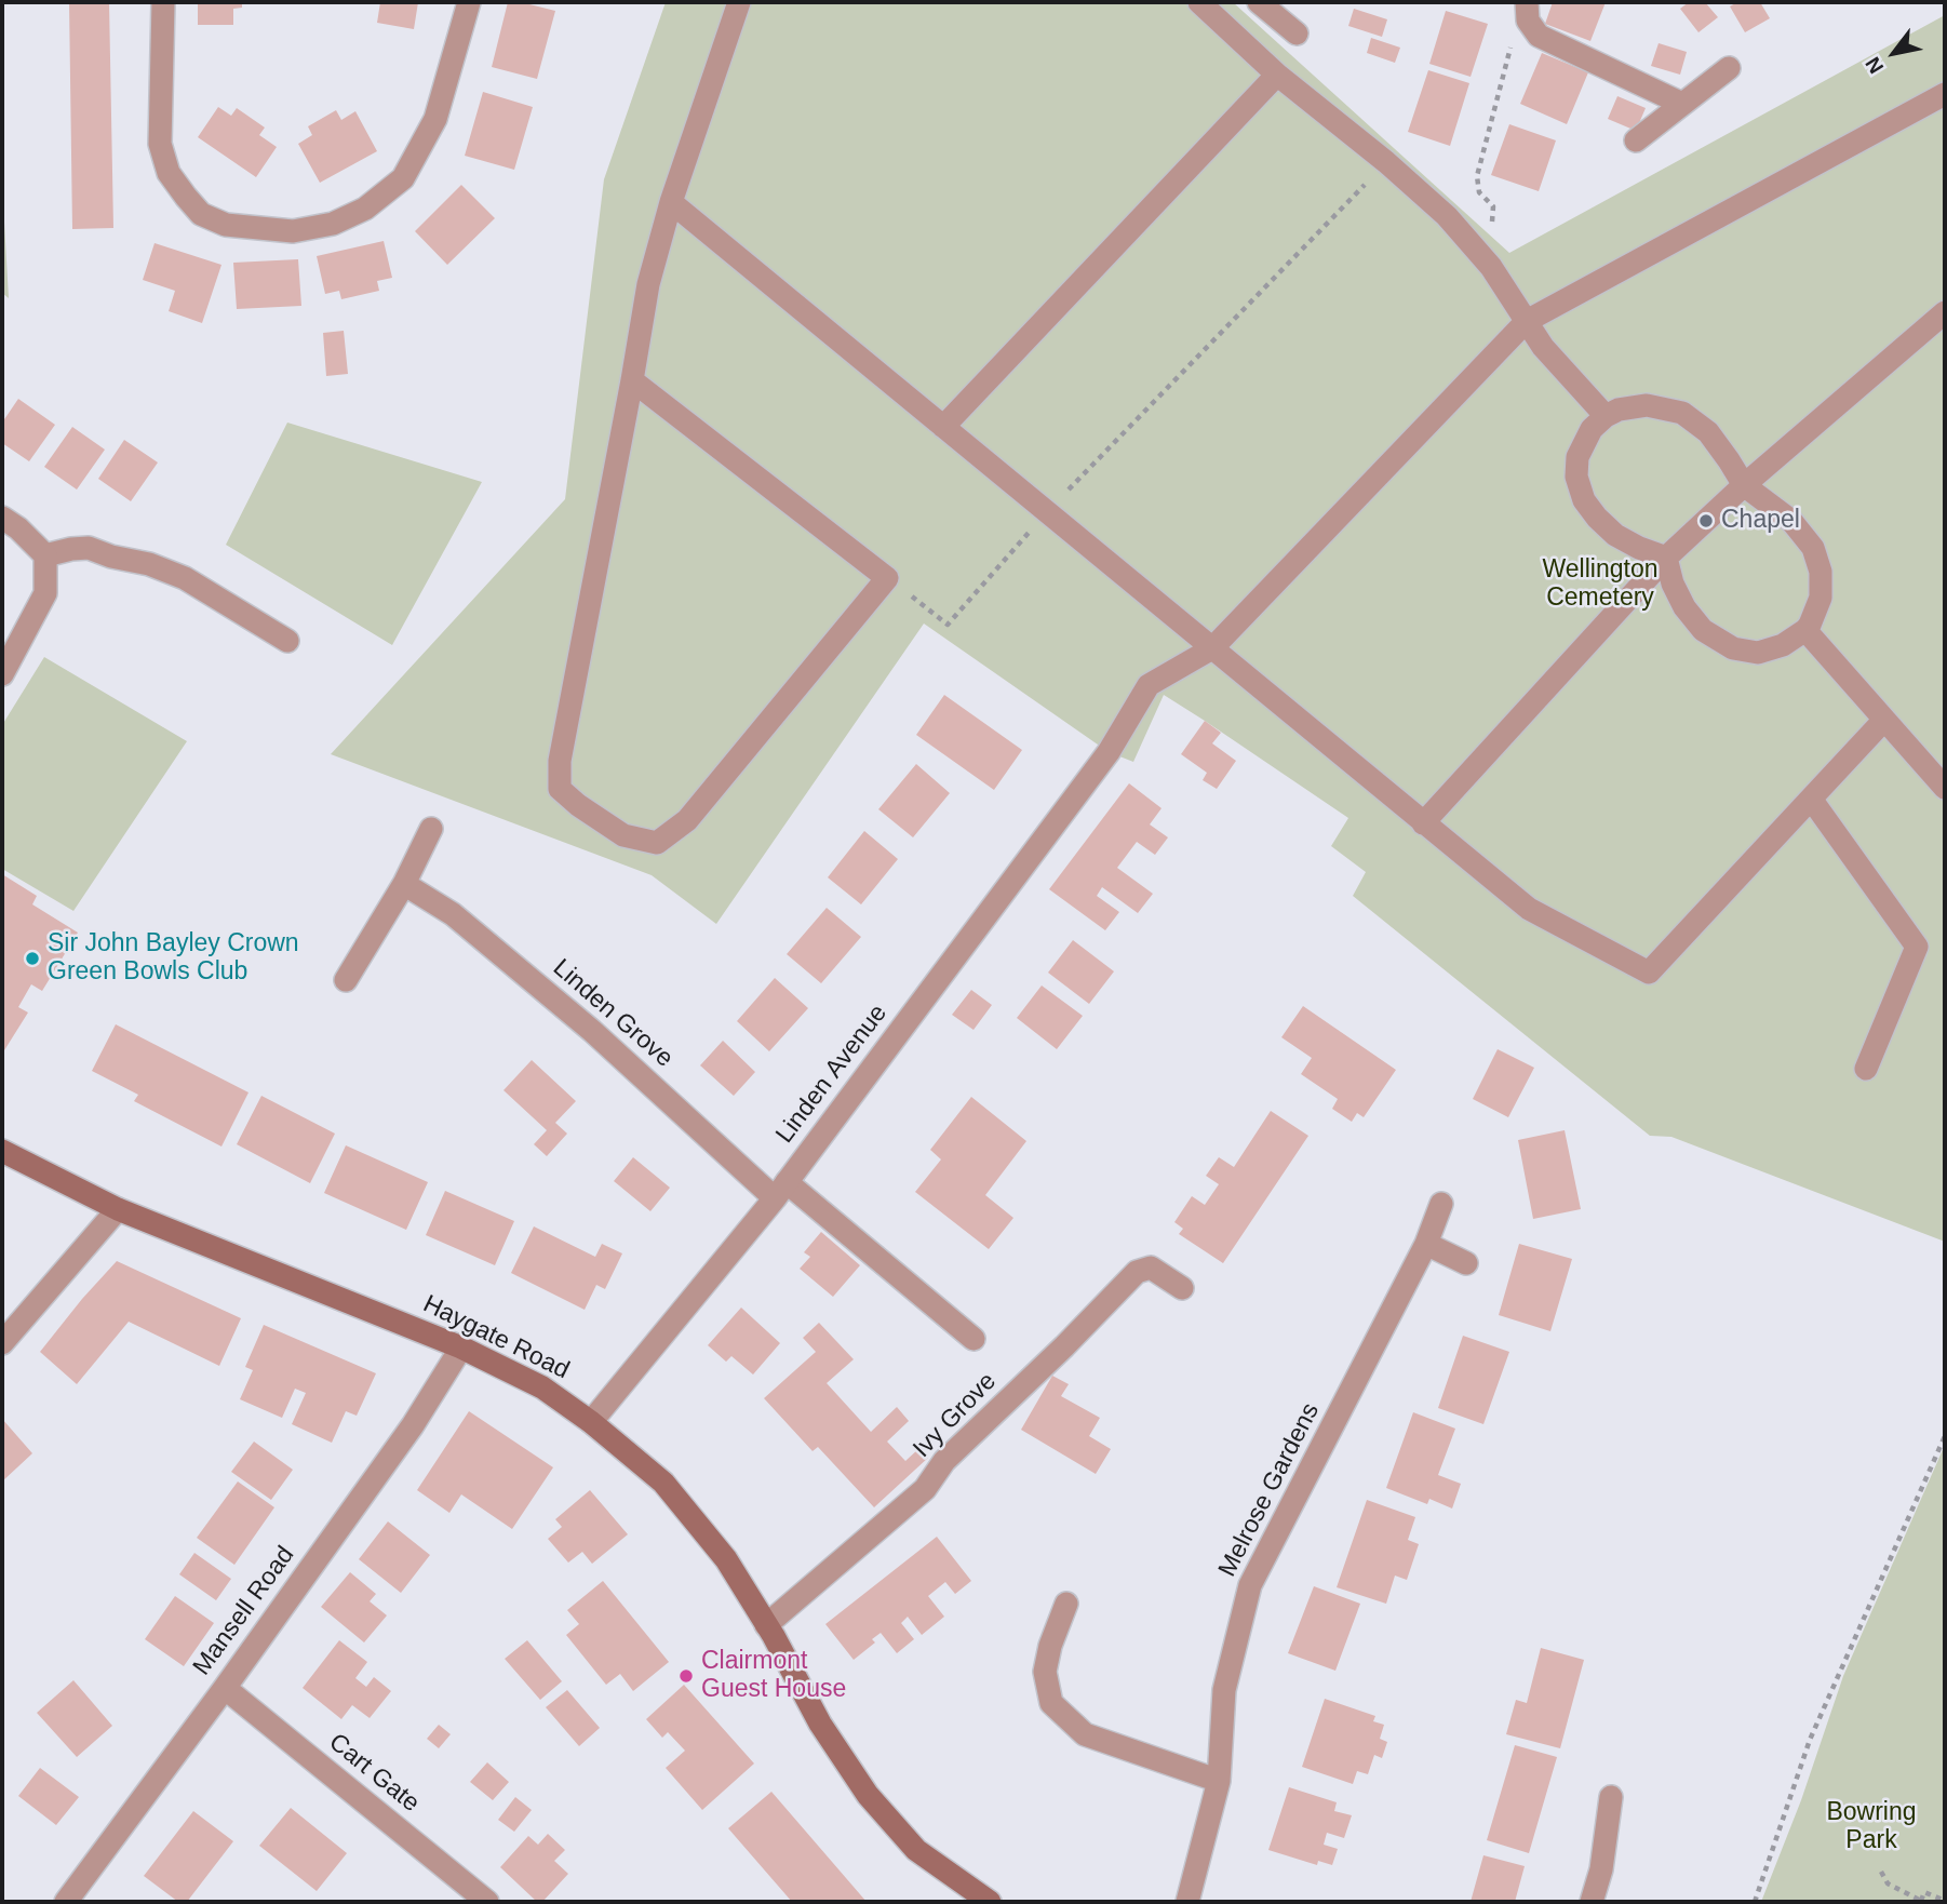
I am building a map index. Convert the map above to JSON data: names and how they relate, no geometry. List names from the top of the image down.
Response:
{
  "streets": {
    "street": [
      "Linden Grove",
      "Linden Avenue",
      "Haygate Road",
      "Ivy Grove",
      "Melrose Gardens",
      "Mansell Road",
      "Cart Gate"
    ]
  },
  "crossings": [
    ["Linden Grove", "Linden Avenue"],
    ["Linden Avenue", "Haygate Road"],
    ["Haygate Road", "Ivy Grove"],
    ["Haygate Road", "Mansell Road"],
    ["Mansell Road", "Cart Gate"]
  ],
  "parks": ["Wellington Cemetery", "Bowring Park"],
  "places": ["Chapel", "Sir John Bayley Crown Green Bowls Club", "Clairmont Guest House"],
  "north": "bottom left"
}
